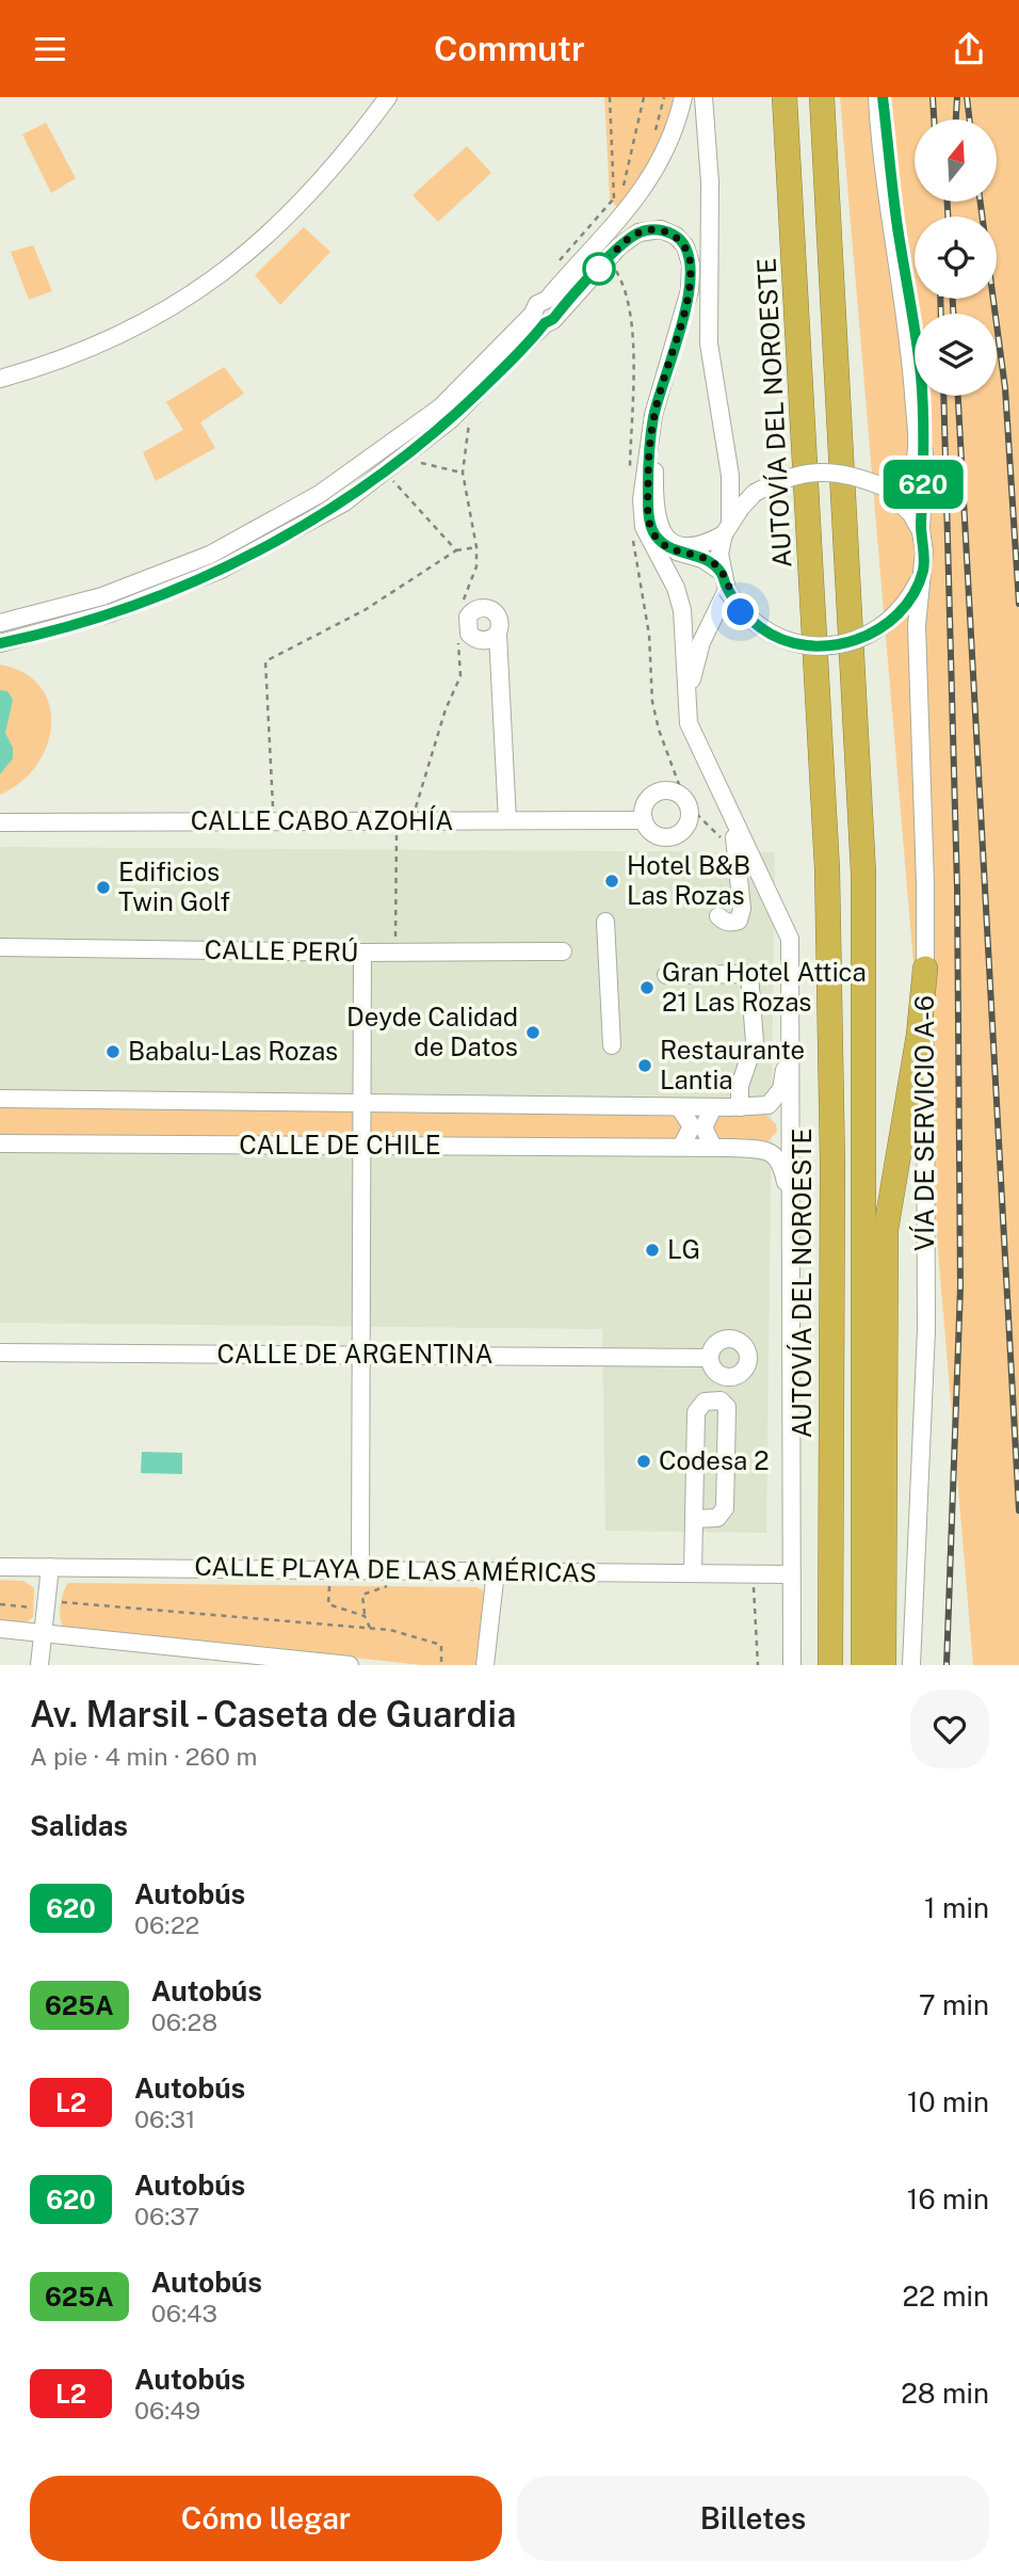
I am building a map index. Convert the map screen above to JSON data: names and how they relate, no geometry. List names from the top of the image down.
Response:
{
  "streets": {
    "highway": ["AUTOVÍA DEL NOROESTE"],
    "street": [
      "CALLE CABO AZOHÍA",
      "CALLE PERÚ",
      "VÍA DE SERVICIO A-6",
      "CALLE DE CHILE",
      "CALLE DE ARGENTINA",
      "CALLE PLAYA DE LAS AMÉRICAS"
    ]
  },
  "places": [
    "Hotel B&B Las Rozas",
    "Edificios Twin Golf",
    "Gran Hotel Attica 21 Las Rozas",
    "Deyde Calidad de Datos",
    "Babalu-Las Rozas",
    "Restaurante Lantia",
    "LG",
    "Codesa 2"
  ],
  "lines": ["bus line 620"],
  "north": "top",
  "page": {
    "header": "Commutr",
    "on_map": "620",
    "heading": [
      ["Av. Marsil - Caseta de Guardia", "A pie · 4 min · 260 m"],
      "Salidas"
    ],
    "list": [
      {
        "mark": "620",
        "name": "Autobús",
        "note": "06:22",
        "value": "1 min"
      },
      {
        "mark": "625A",
        "name": "Autobús",
        "note": "06:28",
        "value": "7 min"
      },
      {
        "mark": "L2",
        "name": "Autobús",
        "note": "06:31",
        "value": "10 min"
      },
      {
        "mark": "620",
        "name": "Autobús",
        "note": "06:37",
        "value": "16 min"
      },
      {
        "mark": "625A",
        "name": "Autobús",
        "note": "06:43",
        "value": "22 min"
      },
      {
        "mark": "L2",
        "name": "Autobús",
        "note": "06:49",
        "value": "28 min"
      }
    ],
    "buttons": ["Cómo llegar", "Billetes"]
  }
}
